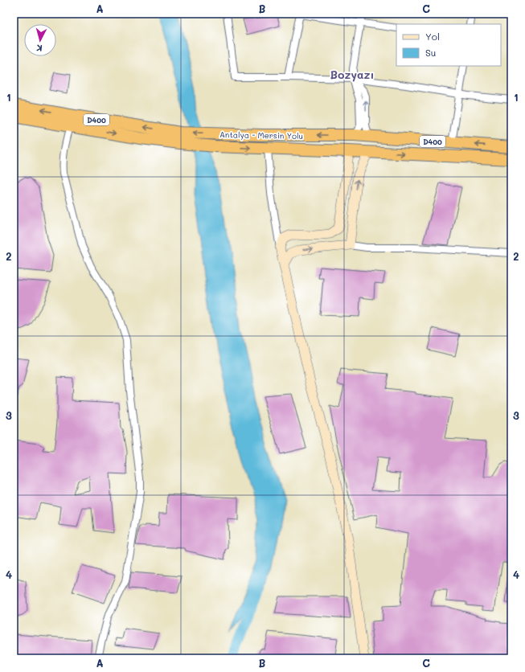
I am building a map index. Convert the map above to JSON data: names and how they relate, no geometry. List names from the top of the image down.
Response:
{
  "streets": {
    "highway": ["D400", "Antalya - Mersin Yolu"]
  },
  "districts": ["Bozyazı"],
  "legend": ["Yol", "Su"],
  "north": "bottom",
  "grid": {
    "columns": ["A", "B", "C"],
    "rows": [
      "1",
      "2",
      "3",
      "4"
    ]
  }
}
